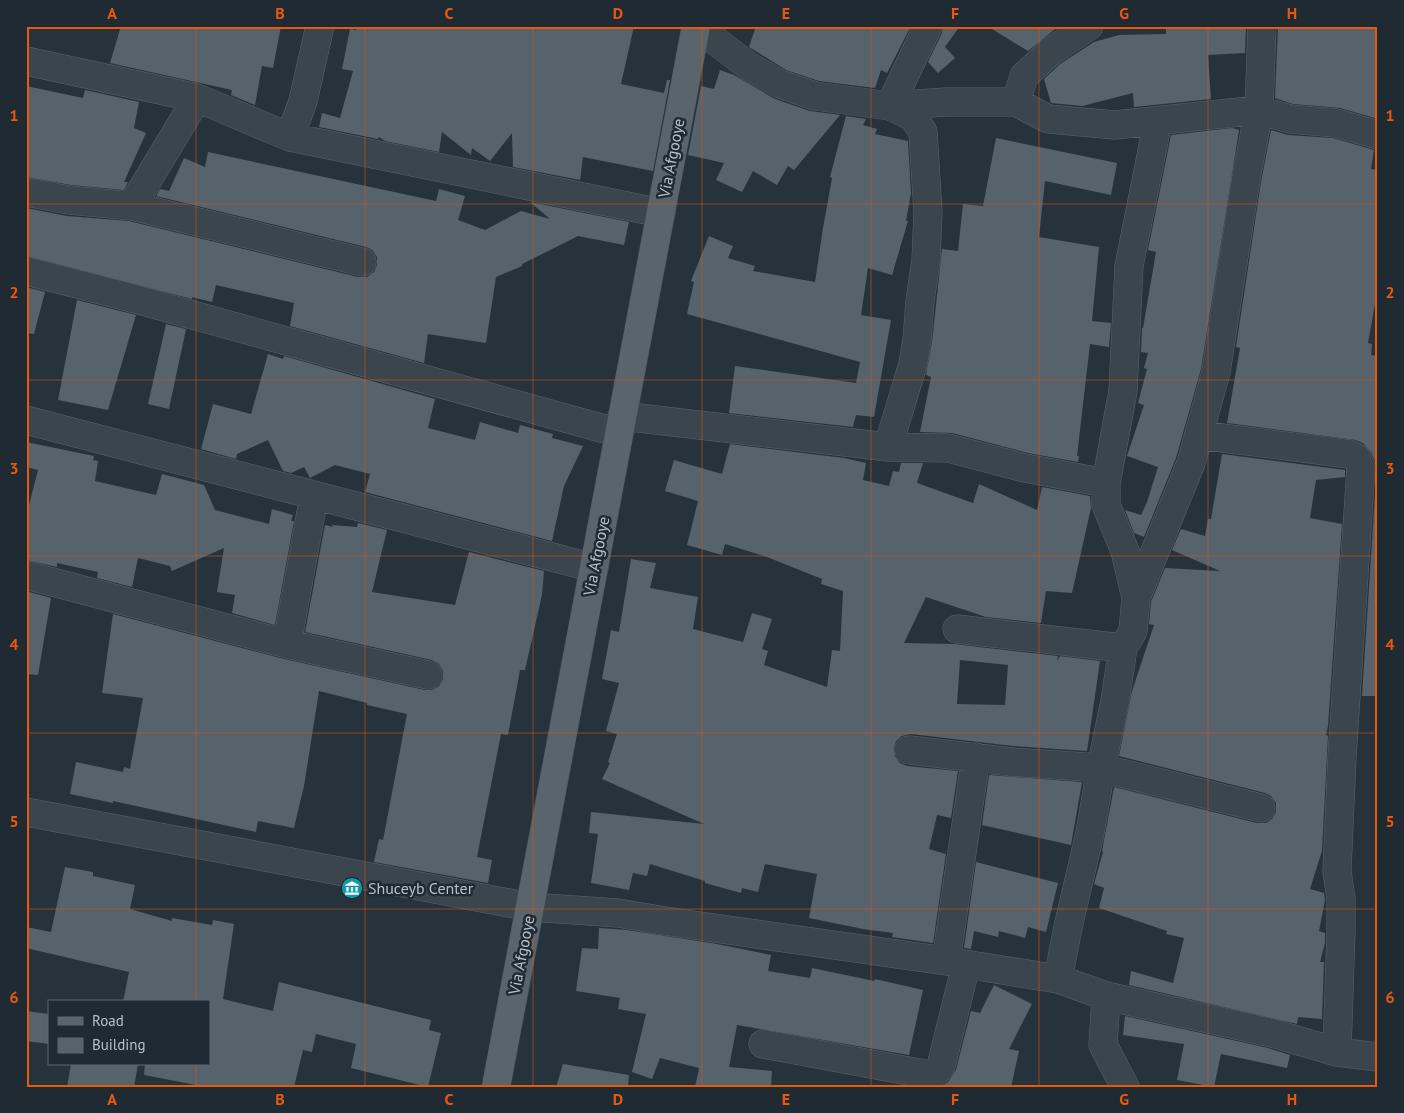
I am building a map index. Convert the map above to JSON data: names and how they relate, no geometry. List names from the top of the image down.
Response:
{
  "streets": {
    "main road": ["Via Afgooye"]
  },
  "places": {
    "museum": ["Shuceyb Center"]
  },
  "legend": ["Road", "Building"],
  "grid": {
    "columns": [
      "A",
      "B",
      "C",
      "D",
      "E",
      "F",
      "G",
      "H"
    ],
    "rows": [
      "1",
      "2",
      "3",
      "4",
      "5",
      "6"
    ]
  }
}
